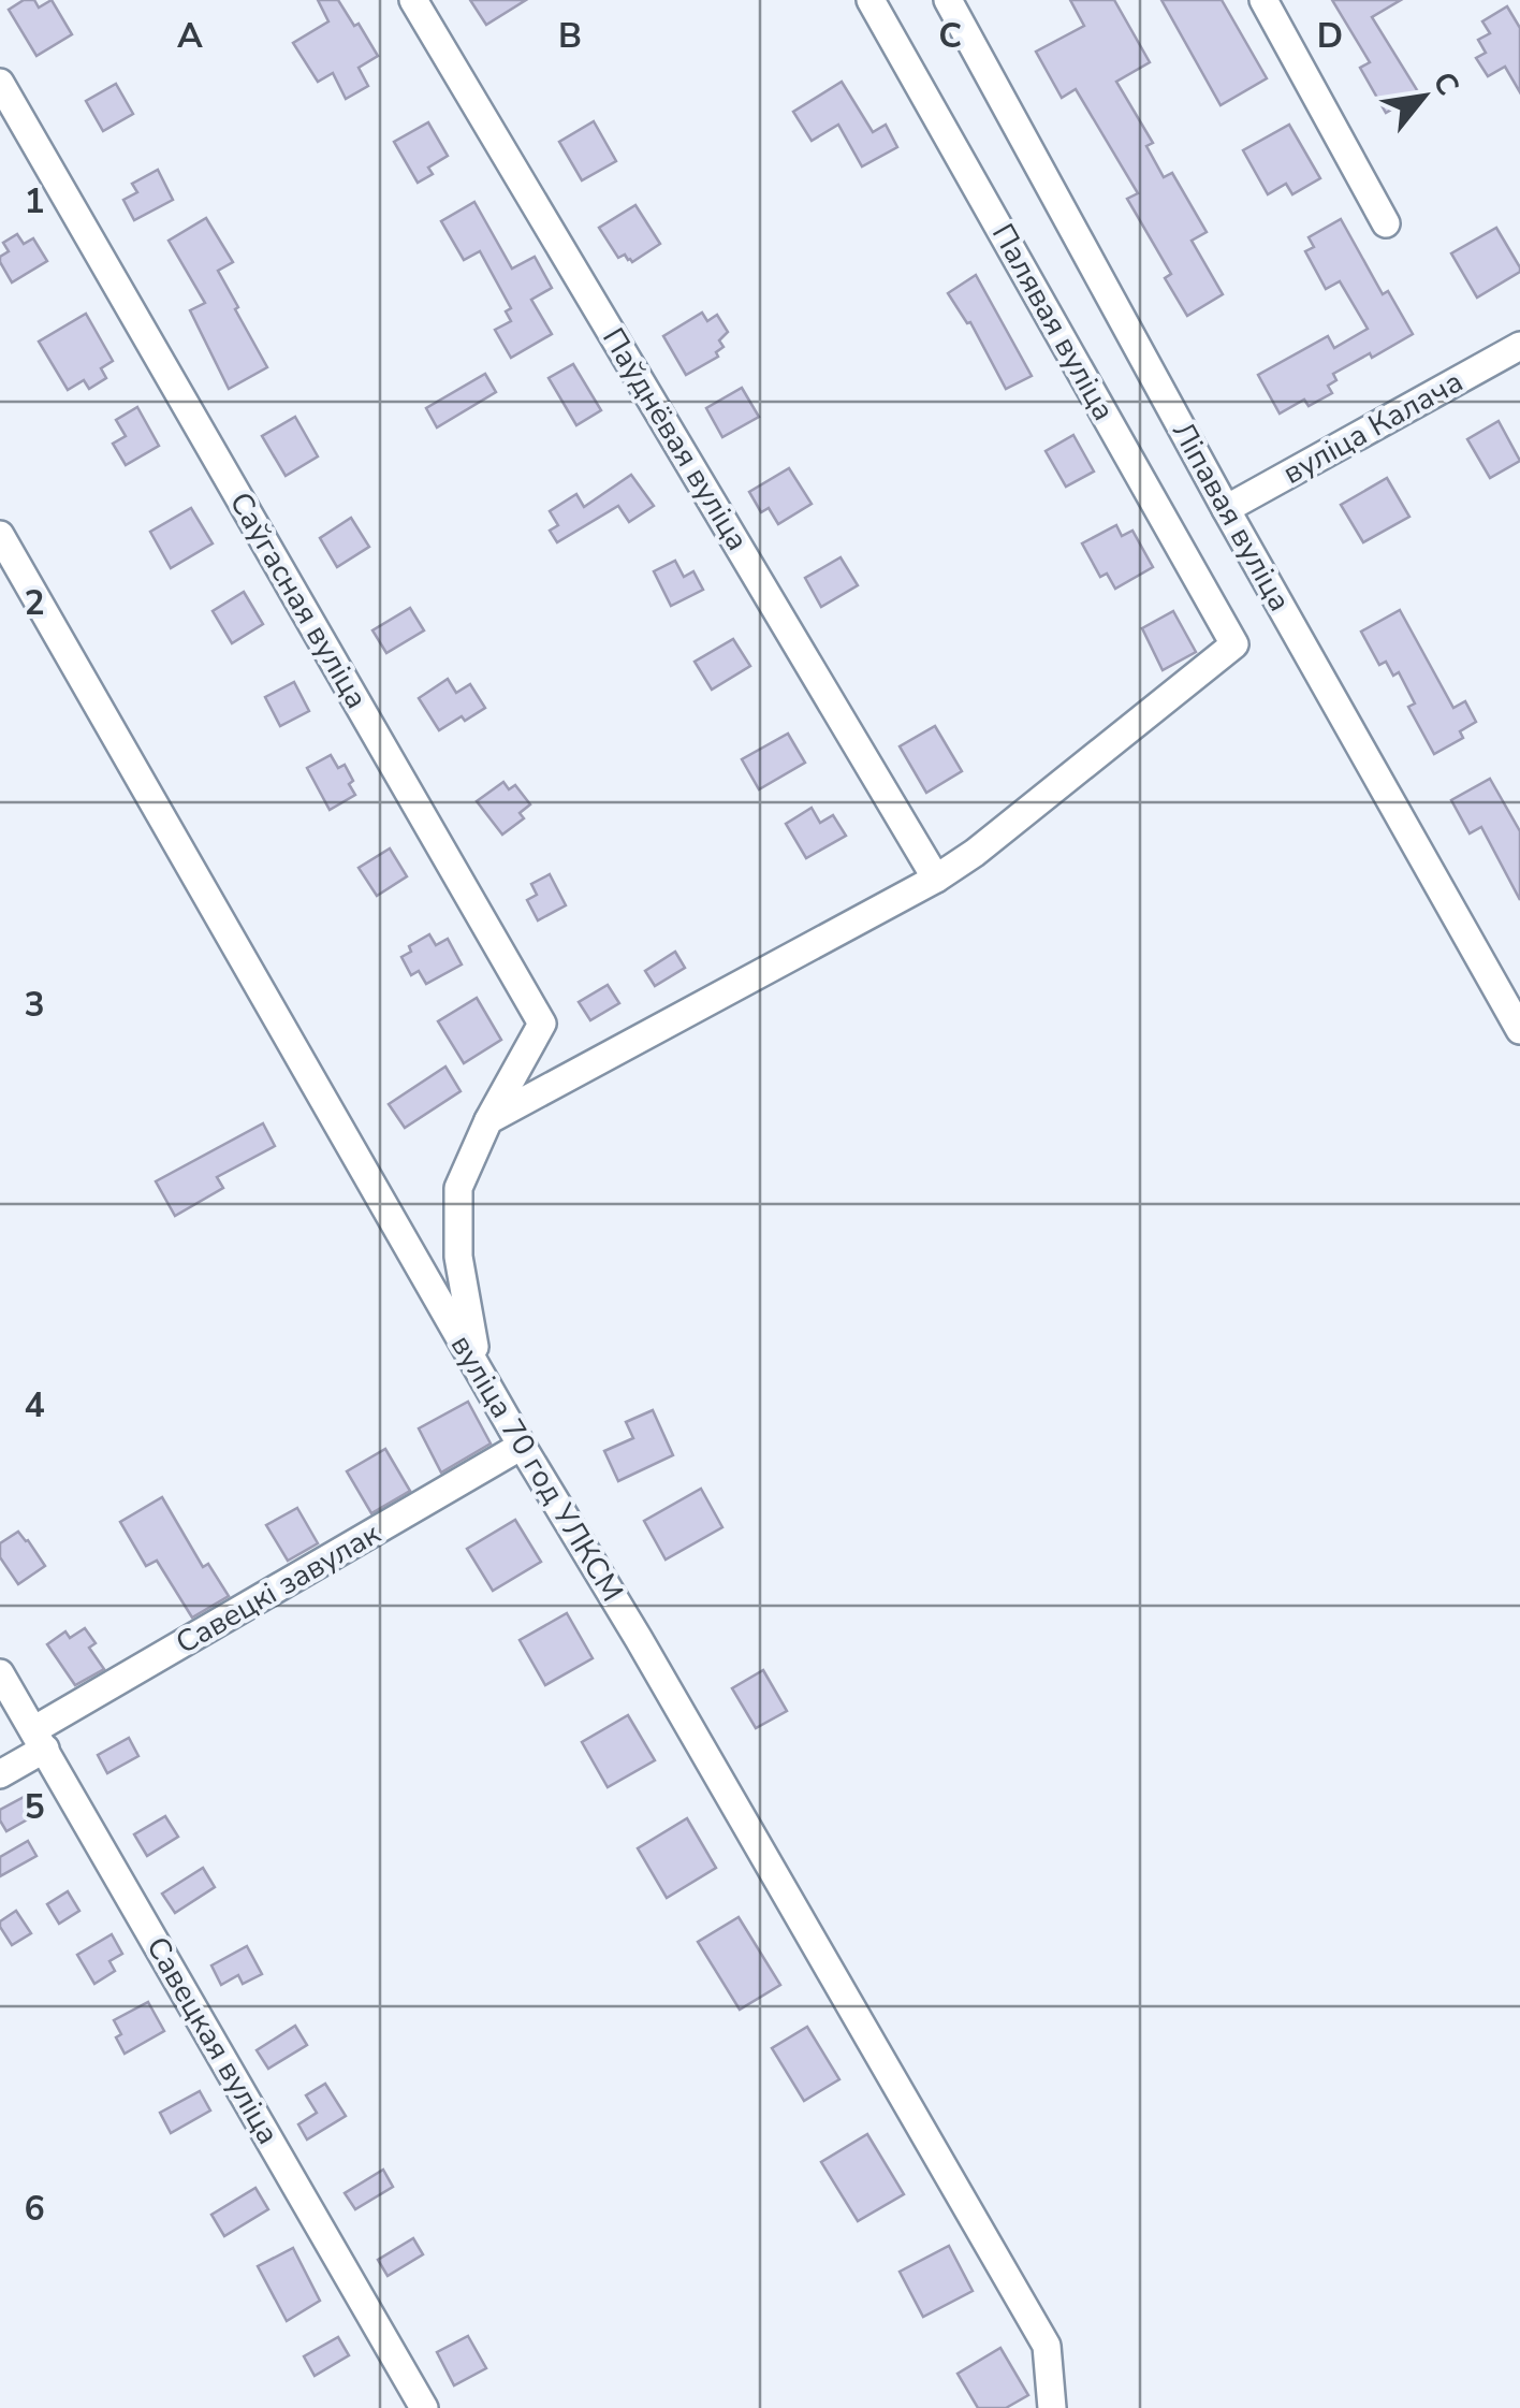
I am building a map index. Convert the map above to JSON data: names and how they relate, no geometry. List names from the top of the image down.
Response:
{
  "streets": {
    "street": [
      "Палявая вуліца",
      "вуліца Калача",
      "Паўднёвая вуліца",
      "Ліпавая вуліца",
      "Саўгасная вуліца",
      "вуліца 70 год УЛКСМ",
      "Савецкі завулак",
      "Савецкая вуліца"
    ]
  },
  "crossings": [
    ["Палявая вуліца", "Паўднёвая вуліца"],
    ["вуліца Калача", "Ліпавая вуліца"],
    ["вуліца 70 год УЛКСМ", "Савецкі завулак"],
    ["Савецкі завулак", "Савецкая вуліца"]
  ],
  "north": "top right",
  "grid": {
    "columns": [
      "A",
      "B",
      "C",
      "D"
    ],
    "rows": [
      "1",
      "2",
      "3",
      "4",
      "5",
      "6"
    ]
  }
}
